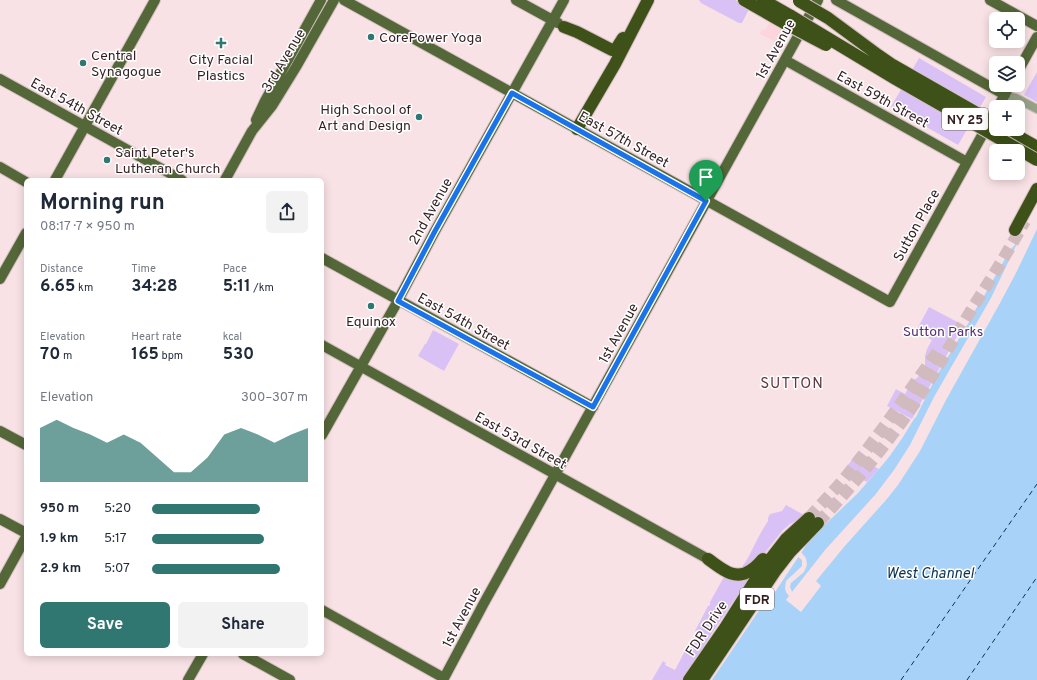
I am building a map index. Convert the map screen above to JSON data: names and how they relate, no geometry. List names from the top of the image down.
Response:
{
  "streets": {
    "highway": ["NY 25", "FDR", "FDR Drive"],
    "main road": [
      "1st Avenue",
      "3rd Avenue",
      "East 59th Street",
      "East 54th Street",
      "East 57th Street",
      "2nd Avenue",
      "Sutton Place",
      "East 53rd Street"
    ]
  },
  "crossings": [
    ["1st Avenue", "East 59th Street"],
    ["1st Avenue", "East 54th Street"],
    ["1st Avenue", "East 57th Street"],
    ["1st Avenue", "East 53rd Street"],
    ["East 59th Street", "Sutton Place"],
    ["East 54th Street", "2nd Avenue"],
    ["East 57th Street", "2nd Avenue"],
    ["East 57th Street", "Sutton Place"],
    ["2nd Avenue", "East 53rd Street"]
  ],
  "districts": ["SUTTON"],
  "water": ["West Channel"],
  "parks": ["Sutton Parks"],
  "places": {
    "other": [
      "CorePower Yoga",
      "Central Synagogue",
      "High School of Art and Design",
      "Saint Peter's Lutheran Church",
      "Equinox"
    ],
    "health": ["City Facial Plastics"]
  },
  "page": {
    "map_buttons": ["+", "−"],
    "heading": ["Morning run", "08:17 · 7 × 950 m"],
    "stats": [
      ["Distance", "6.65 km"],
      ["Time", "34:28"],
      ["Pace", "5:11 /km"],
      ["Elevation", "70 m"],
      ["Heart rate", "165 bpm"],
      ["kcal", "530"]
    ],
    "chart": ["Elevation", "300–307 m"],
    "list": [
      {
        "name": "950 m",
        "note": "5:20"
      },
      {
        "name": "1.9 km",
        "note": "5:17"
      },
      {
        "name": "2.9 km",
        "note": "5:07"
      }
    ],
    "buttons": ["Save", "Share"]
  }
}
